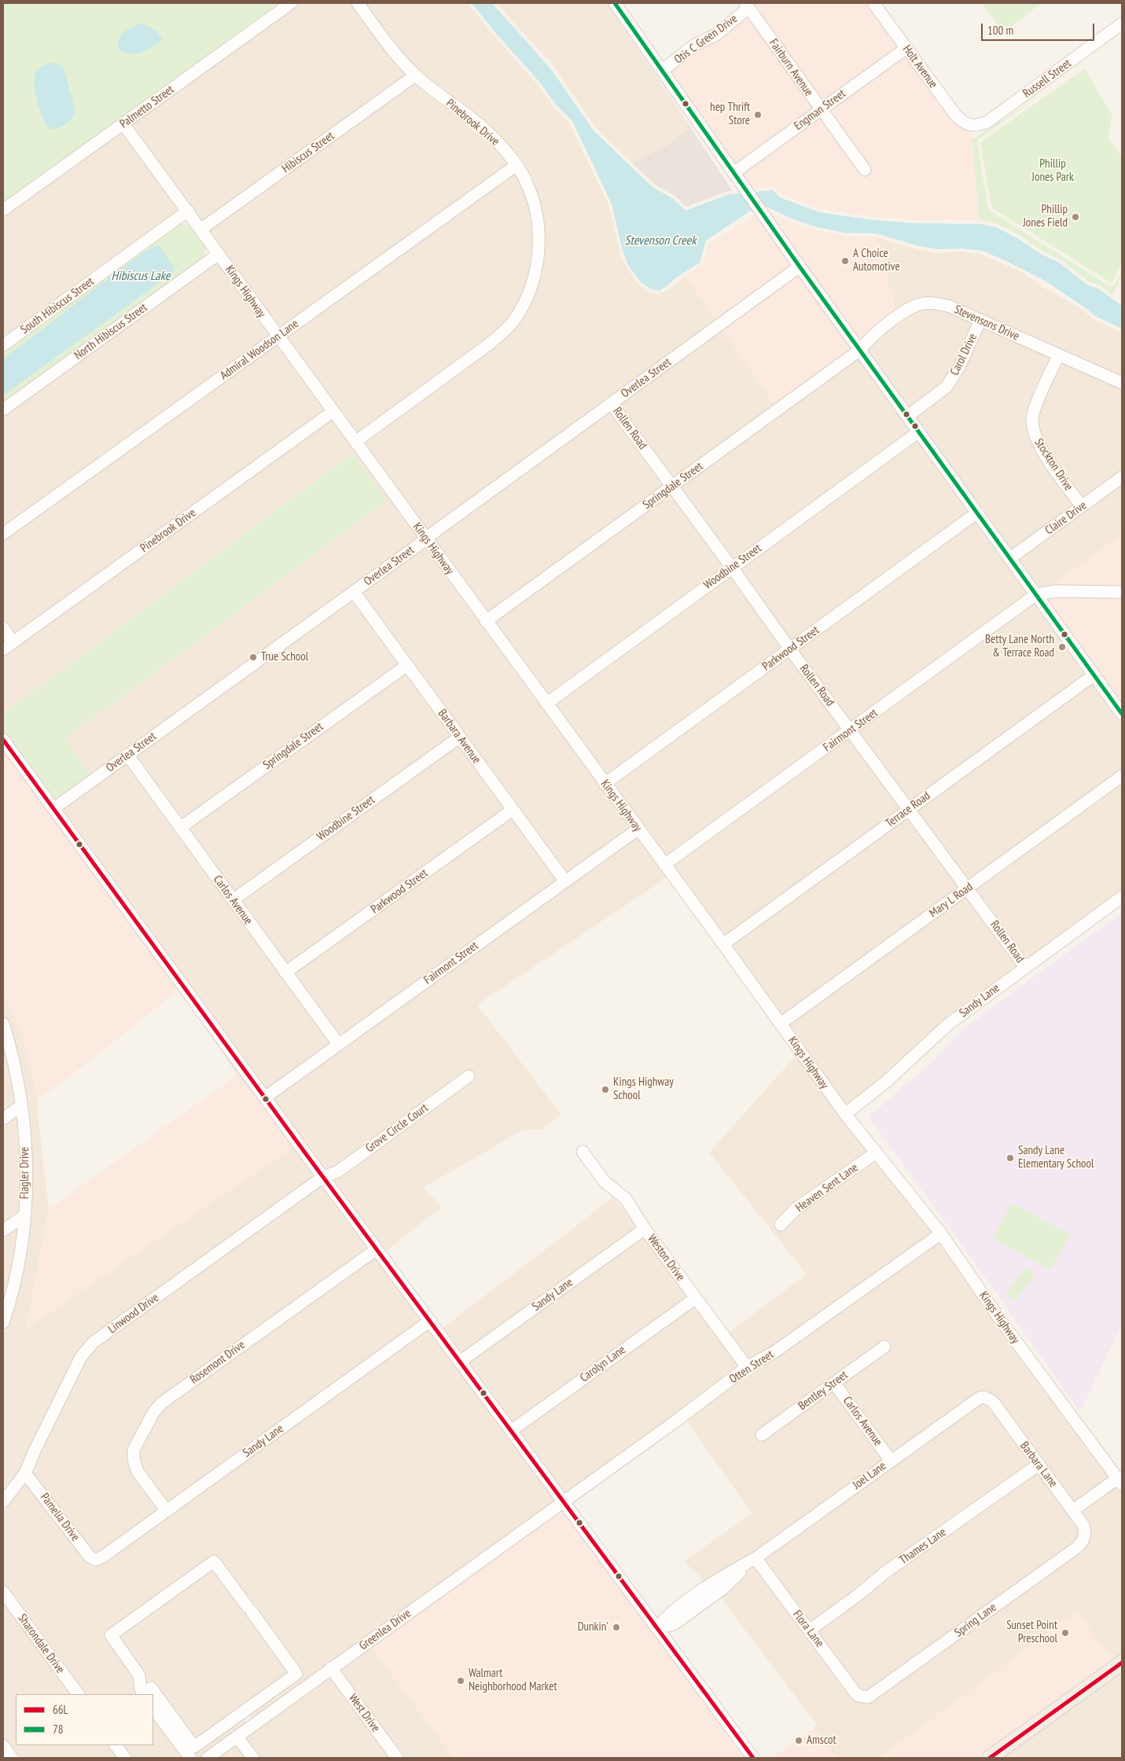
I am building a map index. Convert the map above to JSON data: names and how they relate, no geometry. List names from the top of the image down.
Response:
{
  "streets": {
    "street": [
      "Otis C Green Drive",
      "Holt Avenue",
      "Fairburn Avenue",
      "Russell Street",
      "Palmetto Street",
      "Engman Street",
      "Pinebrook Drive",
      "Hibiscus Street",
      "Kings Highway",
      "South Hibiscus Street",
      "Stevensons Drive",
      "North Hibiscus Street",
      "Admiral Woodson Lane",
      "Carol Drive",
      "Overlea Street",
      "Rollen Road",
      "Stockton Drive",
      "Springdale Street",
      "Claire Drive",
      "Woodbine Street",
      "Parkwood Street",
      "Fairmont Street",
      "Barbara Avenue",
      "Terrace Road",
      "Carlos Avenue",
      "Mary L Road",
      "Sandy Lane",
      "Grove Circle Court",
      "Flagler Drive",
      "Heaven Sent Lane",
      "Weston Drive",
      "Linwood Drive",
      "Rosemont Drive",
      "Carolyn Lane",
      "Otten Street",
      "Bentley Street",
      "Barbara Lane",
      "Joel Lane",
      "Pamelia Drive",
      "Thames Lane",
      "Spring Lane",
      "Flora Lane",
      "Greenlea Drive",
      "Sharondale Drive",
      "West Drive"
    ]
  },
  "crossings": [
    ["Otis C Green Drive", "Fairburn Avenue"],
    ["Holt Avenue", "Russell Street"],
    ["Holt Avenue", "Engman Street"],
    ["Fairburn Avenue", "Engman Street"],
    ["Palmetto Street", "Kings Highway"],
    ["Pinebrook Drive", "Hibiscus Street"],
    ["Pinebrook Drive", "Kings Highway"],
    ["Pinebrook Drive", "Admiral Woodson Lane"],
    ["Hibiscus Street", "Kings Highway"],
    ["Kings Highway", "South Hibiscus Street"],
    ["Kings Highway", "North Hibiscus Street"],
    ["Kings Highway", "Admiral Woodson Lane"],
    ["Kings Highway", "Overlea Street"],
    ["Kings Highway", "Springdale Street"],
    ["Kings Highway", "Woodbine Street"],
    ["Kings Highway", "Parkwood Street"],
    ["Kings Highway", "Fairmont Street"],
    ["Kings Highway", "Terrace Road"],
    ["Kings Highway", "Mary L Road"],
    ["Kings Highway", "Sandy Lane"],
    ["Kings Highway", "Heaven Sent Lane"],
    ["Kings Highway", "Otten Street"],
    ["Stevensons Drive", "Carol Drive"],
    ["Stevensons Drive", "Stockton Drive"],
    ["Stevensons Drive", "Springdale Street"],
    ["Overlea Street", "Rollen Road"],
    ["Overlea Street", "Barbara Avenue"],
    ["Overlea Street", "Carlos Avenue"],
    ["Rollen Road", "Springdale Street"],
    ["Rollen Road", "Woodbine Street"],
    ["Rollen Road", "Parkwood Street"],
    ["Rollen Road", "Fairmont Street"],
    ["Rollen Road", "Terrace Road"],
    ["Rollen Road", "Mary L Road"],
    ["Rollen Road", "Sandy Lane"],
    ["Stockton Drive", "Claire Drive"],
    ["Springdale Street", "Barbara Avenue"],
    ["Springdale Street", "Carlos Avenue"],
    ["Woodbine Street", "Barbara Avenue"],
    ["Woodbine Street", "Carlos Avenue"],
    ["Parkwood Street", "Barbara Avenue"],
    ["Parkwood Street", "Carlos Avenue"],
    ["Fairmont Street", "Barbara Avenue"],
    ["Fairmont Street", "Carlos Avenue"],
    ["Carlos Avenue", "Bentley Street"],
    ["Carlos Avenue", "Joel Lane"],
    ["Sandy Lane", "Weston Drive"],
    ["Sandy Lane", "Rosemont Drive"],
    ["Sandy Lane", "Pamelia Drive"],
    ["Grove Circle Court", "Linwood Drive"],
    ["Weston Drive", "Carolyn Lane"],
    ["Weston Drive", "Otten Street"],
    ["Linwood Drive", "Pamelia Drive"],
    ["Otten Street", "Greenlea Drive"],
    ["Barbara Lane", "Joel Lane"],
    ["Barbara Lane", "Thames Lane"],
    ["Barbara Lane", "Spring Lane"],
    ["Joel Lane", "Flora Lane"],
    ["Thames Lane", "Flora Lane"],
    ["Spring Lane", "Flora Lane"],
    ["Greenlea Drive", "West Drive"]
  ],
  "water": ["Stevenson Creek", "Hibiscus Lake"],
  "parks": ["Phillip Jones Park"],
  "places": [
    "hep Thrift Store",
    "Phillip Jones Field",
    "A Choice Automotive",
    "Betty Lane North & Terrace Road",
    "True School",
    "Kings Highway School",
    "Sandy Lane Elementary School",
    "Dunkin'",
    "Sunset Point Preschool",
    "Walmart Neighborhood Market",
    "Amscot"
  ],
  "lines": ["transit line 78", "transit line 66L"],
  "legend": ["66L", "78"],
  "scale_bar": "100 m"
}
